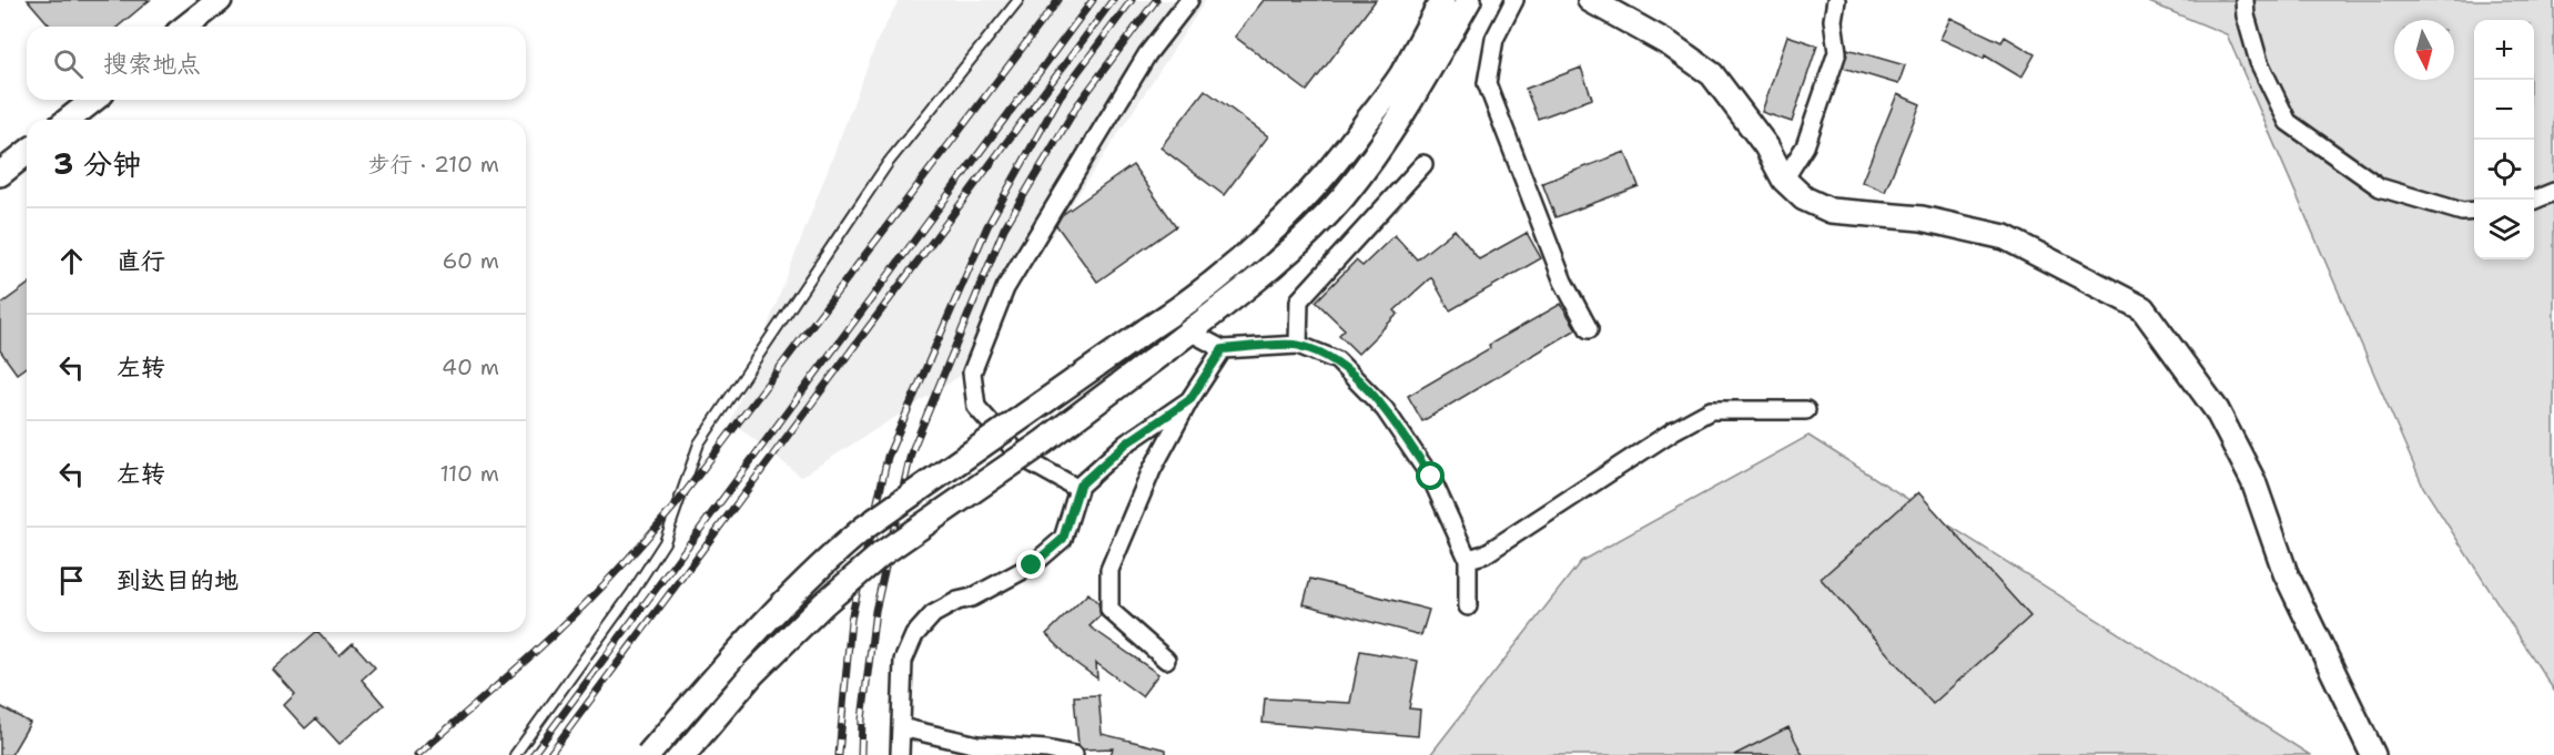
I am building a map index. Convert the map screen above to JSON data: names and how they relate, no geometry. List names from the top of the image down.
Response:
{
  "north": "bottom",
  "page": {
    "map_buttons": ["+", "−"],
    "search": "搜索地点",
    "heading": ["3 分钟", "步行 · 210 m"],
    "list": [
      ["直行", "60 m"],
      ["左转", "40 m"],
      ["左转", "110 m"],
      "到达目的地"
    ]
  }
}
